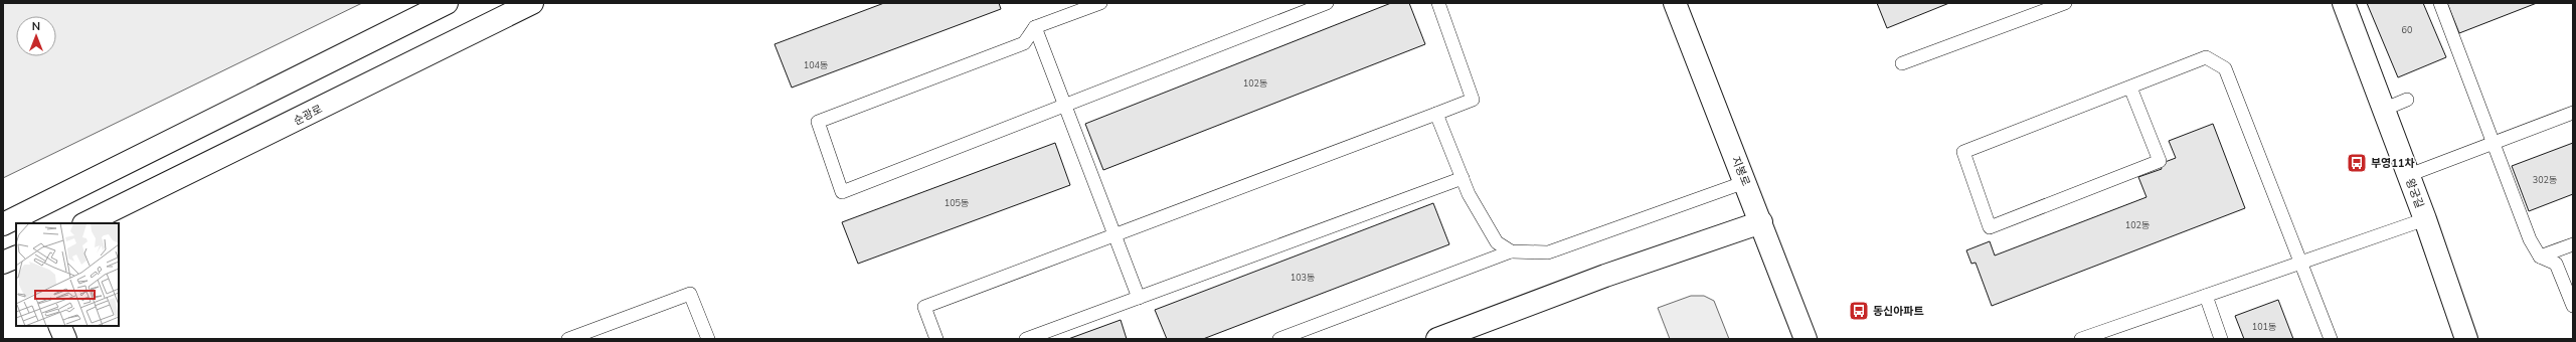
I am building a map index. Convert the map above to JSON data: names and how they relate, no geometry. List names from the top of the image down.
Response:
{
  "streets": {
    "main road": ["순광로", "지봉로", "왕궁길"]
  },
  "places": {
    "bus stop": ["부영11차", "동신아파트"]
  },
  "house_numbers": [
    "60",
    "104동",
    "102동",
    "302동",
    "105동",
    "102동",
    "103동",
    "101동"
  ],
  "north": "top"
}
